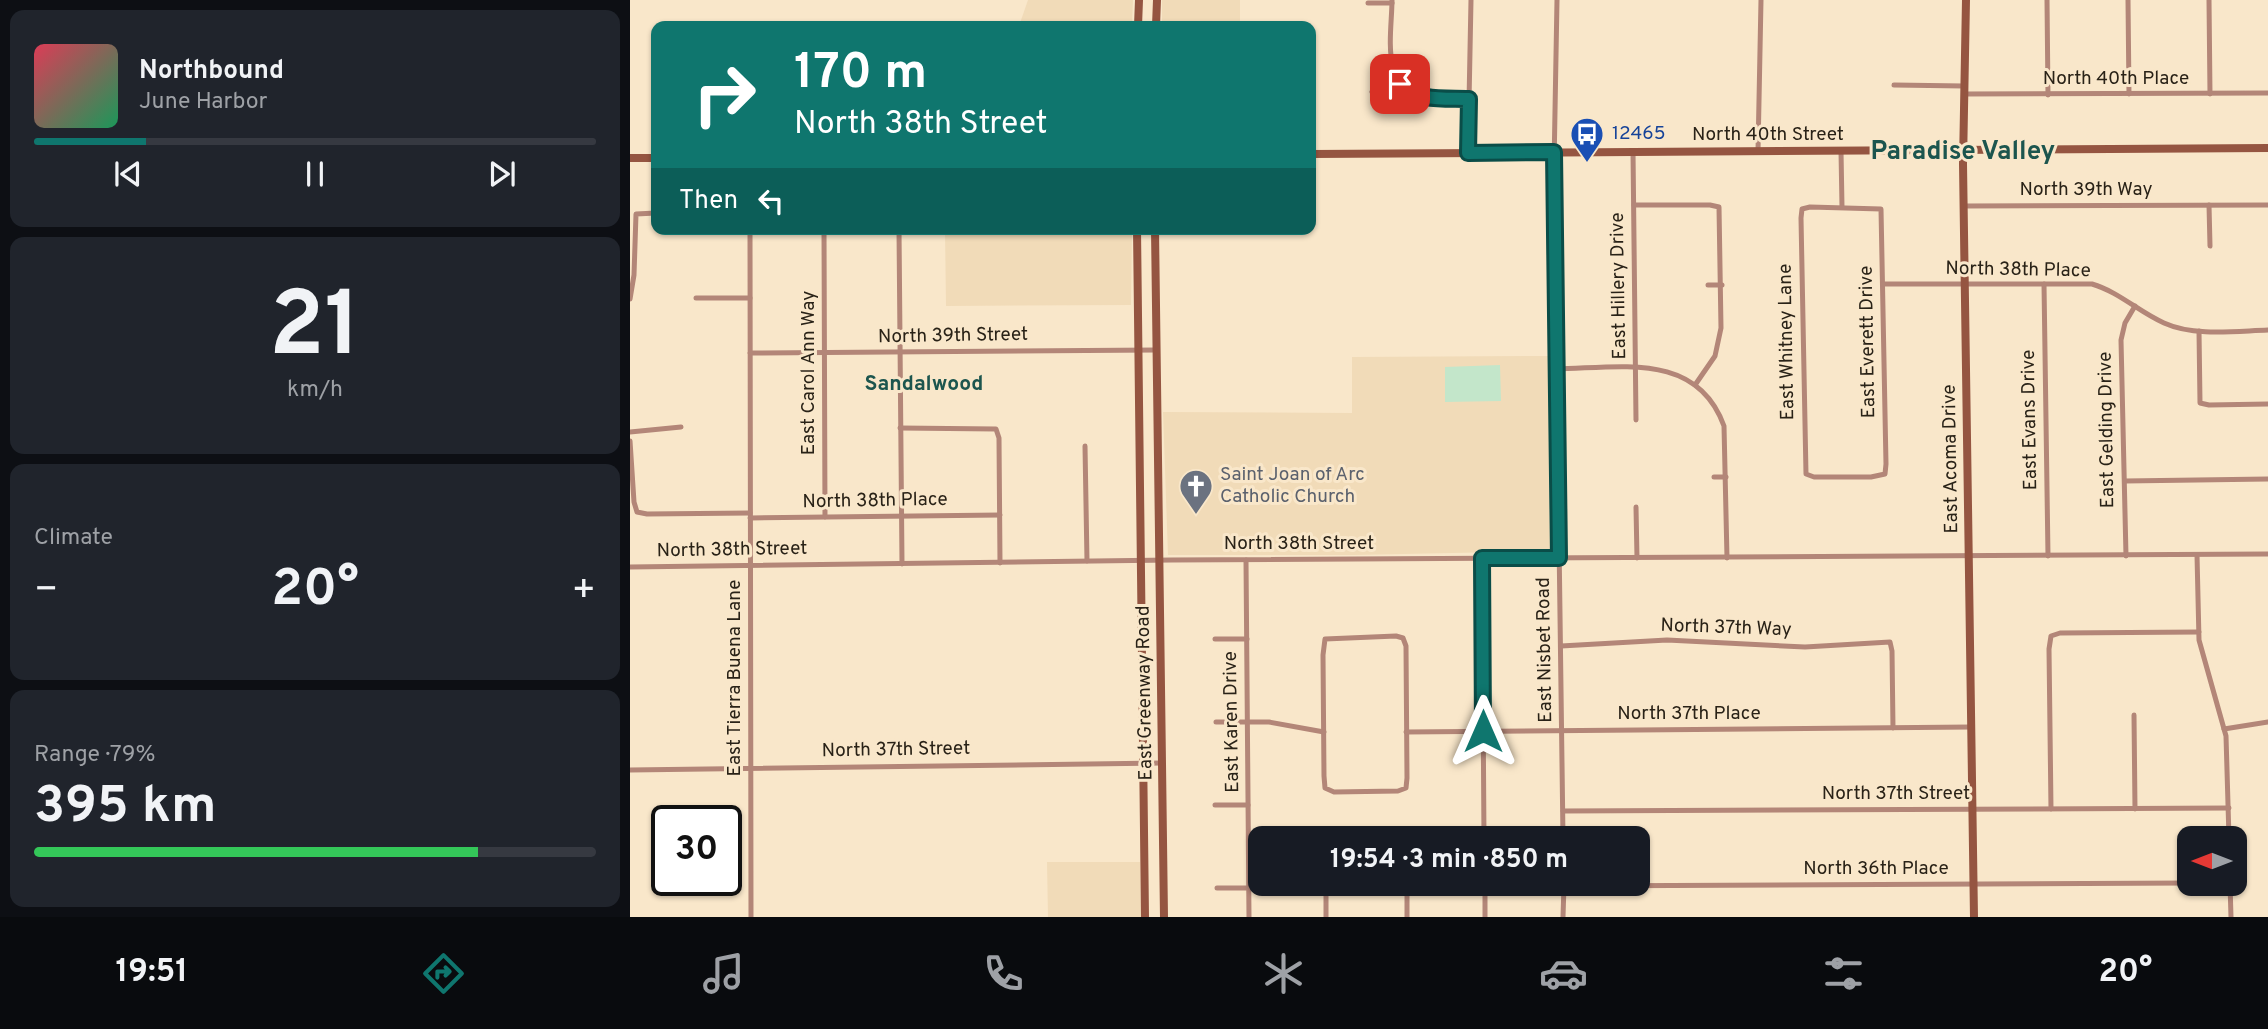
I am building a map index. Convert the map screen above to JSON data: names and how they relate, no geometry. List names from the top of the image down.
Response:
{
  "streets": {
    "main road": ["North 40th Street", "East Acoma Drive", "East Greenway Road"],
    "street": [
      "North 40th Place",
      "North 39th Way",
      "North 38th Place",
      "East Hillery Drive",
      "North 39th Street",
      "East Whitney Lane",
      "East Everett Drive",
      "East Carol Ann Way",
      "East Evans Drive",
      "East Gelding Drive",
      "North 38th Street",
      "North 37th Way",
      "East Nisbet Road",
      "East Tierra Buena Lane",
      "North 37th Place",
      "East Karen Drive",
      "North 37th Street",
      "North 36th Place"
    ]
  },
  "crossings": [
    ["North 40th Place", "East Acoma Drive"],
    ["North 40th Street", "East Hillery Drive"],
    ["North 40th Street", "East Acoma Drive"],
    ["North 40th Street", "East Nisbet Road"],
    ["North 39th Way", "East Acoma Drive"],
    ["North 38th Place", "East Everett Drive"],
    ["North 38th Place", "East Carol Ann Way"],
    ["North 38th Place", "East Evans Drive"],
    ["North 38th Place", "East Gelding Drive"],
    ["North 38th Place", "East Acoma Drive"],
    ["North 38th Place", "East Tierra Buena Lane"],
    ["North 39th Street", "East Carol Ann Way"],
    ["North 39th Street", "East Tierra Buena Lane"],
    ["North 39th Street", "East Greenway Road"],
    ["East Whitney Lane", "East Everett Drive"],
    ["East Acoma Drive", "North 38th Street"],
    ["East Acoma Drive", "North 37th Place"],
    ["East Acoma Drive", "North 37th Street"],
    ["East Acoma Drive", "North 36th Place"],
    ["North 38th Street", "East Nisbet Road"],
    ["North 38th Street", "East Tierra Buena Lane"],
    ["North 38th Street", "East Greenway Road"],
    ["North 38th Street", "East Karen Drive"],
    ["North 37th Way", "East Nisbet Road"],
    ["North 37th Way", "North 37th Place"],
    ["East Nisbet Road", "North 37th Place"],
    ["East Nisbet Road", "North 37th Street"],
    ["East Tierra Buena Lane", "North 37th Street"],
    ["East Greenway Road", "North 37th Street"]
  ],
  "districts": ["Paradise Valley", "Sandalwood"],
  "places": {
    "bus stop": ["12465"],
    "church": ["Saint Joan of Arc Catholic Church"]
  },
  "north": "left",
  "page": {
    "turn": ["170 m", "North 38th Street"],
    "song": ["Northbound", "June Harbor"],
    "then": "Then",
    "tile": [
      ["21", "km/h"],
      "Climate",
      ["Range · 79%", "395 km"]
    ],
    "heat": ["−", "20°", "+"],
    "limit": "30",
    "trip": "19:54 · 3 min · 850 m",
    "tabs": ["19:51", "20°"]
  }
}
